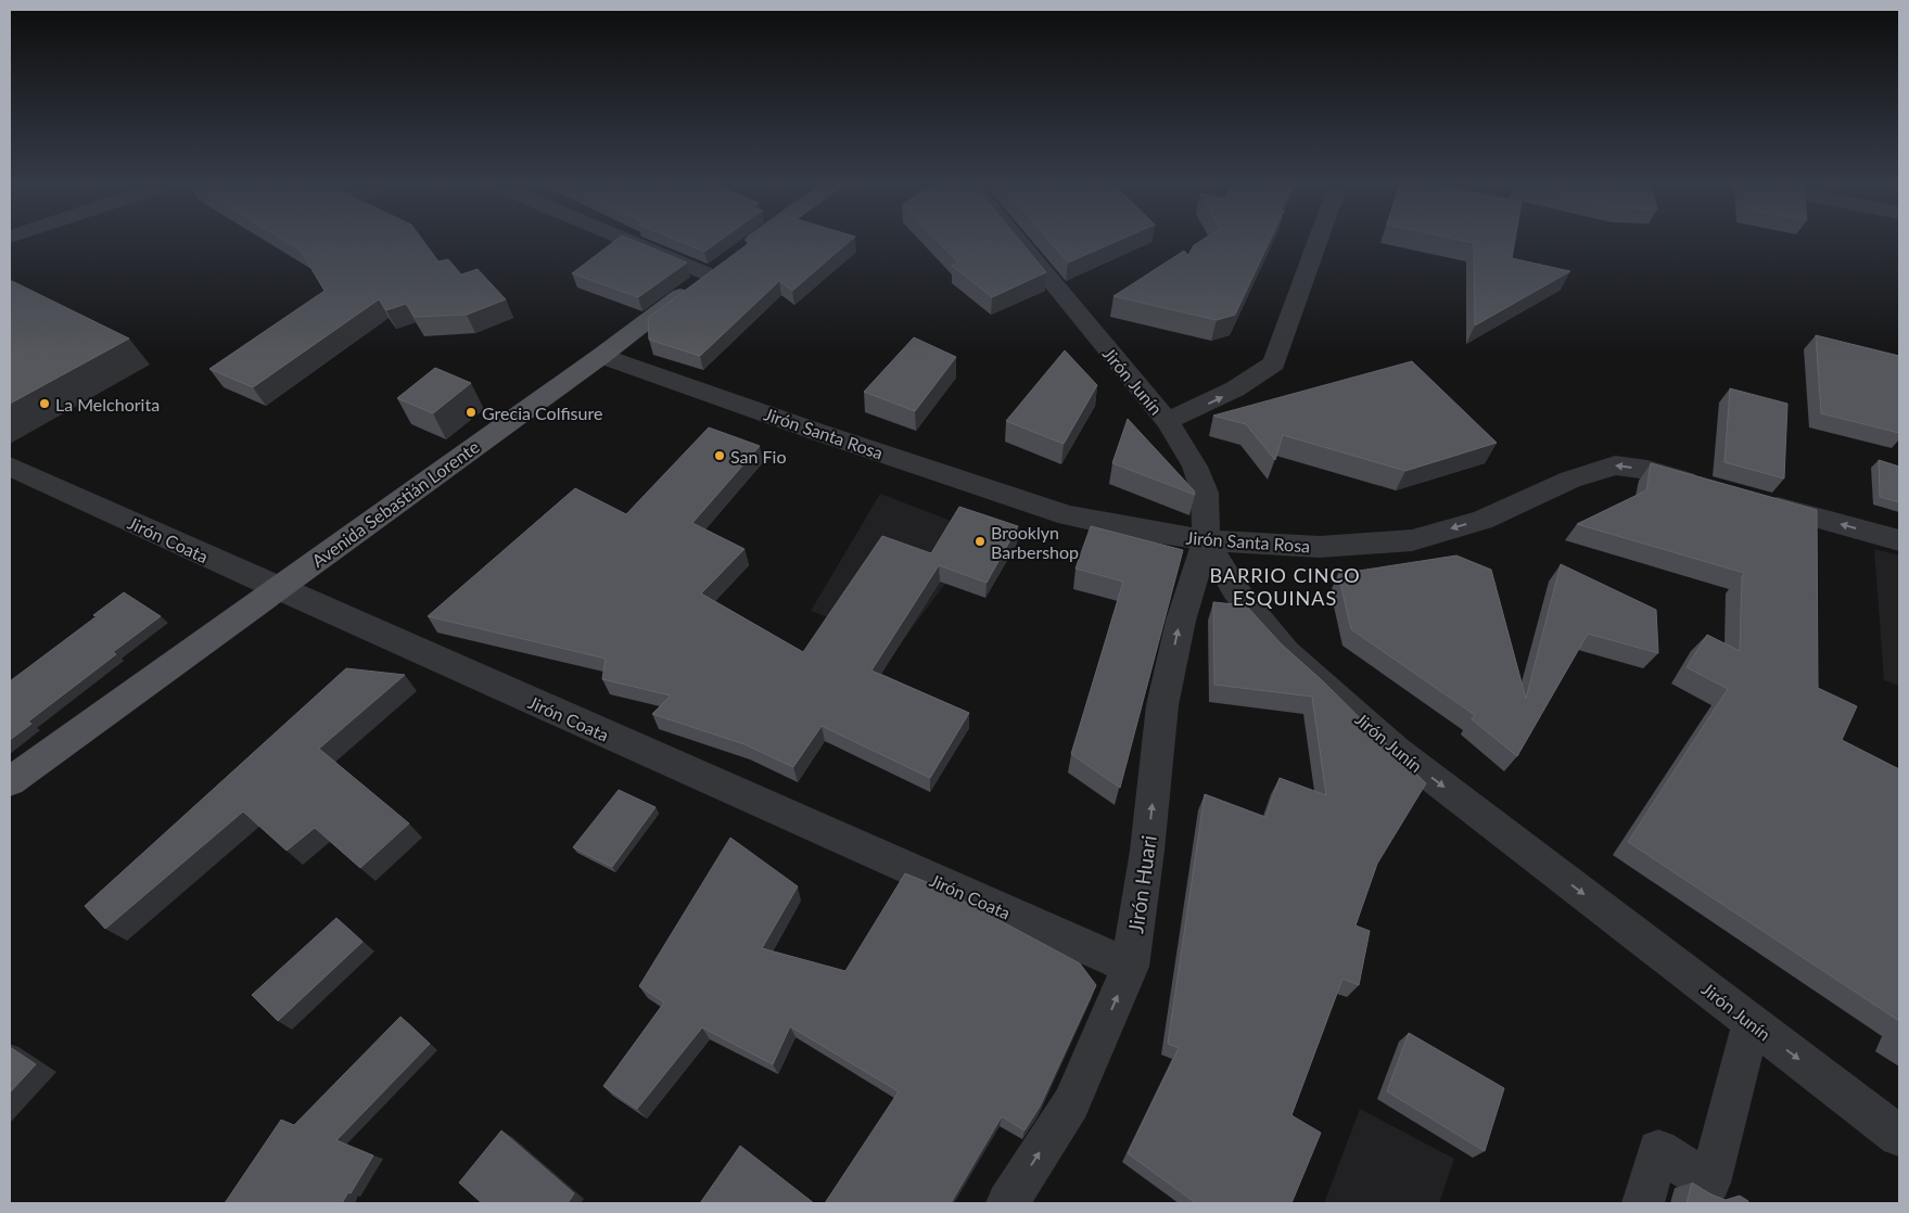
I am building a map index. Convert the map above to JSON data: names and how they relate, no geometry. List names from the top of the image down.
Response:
{
  "streets": {
    "main road": ["Avenida Sebastián Lorente"],
    "street": [
      "Jirón Junín",
      "Jirón Santa Rosa",
      "Jirón Coata",
      "Jirón Huari"
    ]
  },
  "crossings": [
    ["Jirón Junín", "Jirón Santa Rosa"],
    ["Jirón Junín", "Jirón Huari"],
    ["Jirón Santa Rosa", "Avenida Sebastián Lorente"],
    ["Jirón Santa Rosa", "Jirón Huari"],
    ["Avenida Sebastián Lorente", "Jirón Coata"],
    ["Jirón Coata", "Jirón Huari"]
  ],
  "one_way": ["Jirón Junín", "Jirón Santa Rosa", "Jirón Huari"],
  "districts": ["BARRIO CINCO ESQUINAS"],
  "places": [
    "La Melchorita",
    "Grecia Colfisure",
    "San Fio",
    "Brooklyn Barbershop"
  ]
}
